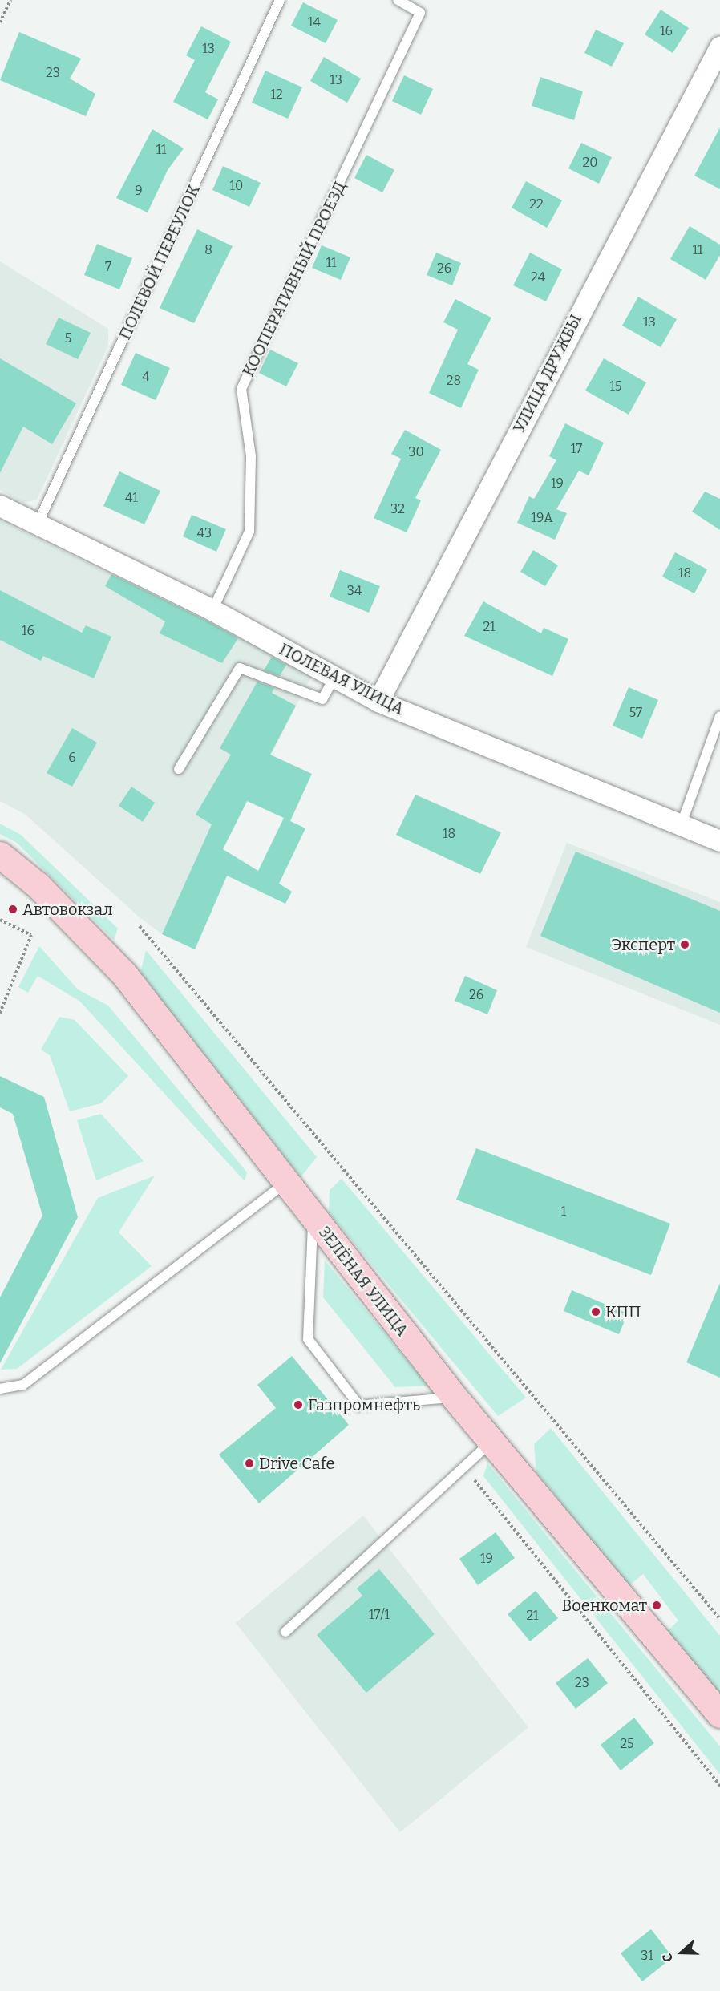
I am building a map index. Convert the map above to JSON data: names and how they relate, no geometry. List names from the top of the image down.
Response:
{
  "streets": {
    "main road": ["ЗЕЛЁНАЯ УЛИЦА"],
    "street": ["УЛИЦА ДРУЖБЫ", "ПОЛЕВАЯ УЛИЦА"],
    "lane": ["ПОЛЕВОЙ ПЕРЕУЛОК", "КООПЕРАТИВНЫЙ ПРОЕЗД"]
  },
  "crossings": [
    ["ПОЛЕВОЙ ПЕРЕУЛОК", "ПОЛЕВАЯ УЛИЦА"],
    ["КООПЕРАТИВНЫЙ ПРОЕЗД", "ПОЛЕВАЯ УЛИЦА"],
    ["УЛИЦА ДРУЖБЫ", "ПОЛЕВАЯ УЛИЦА"]
  ],
  "places": [
    "Автовокзал",
    "Эксперт",
    "КПП",
    "Газпромнефть",
    "Drive Cafe",
    "Военкомат"
  ],
  "house_numbers": [
    "14",
    "16",
    "13",
    "23",
    "13",
    "12",
    "11",
    "20",
    "10",
    "9",
    "22",
    "8",
    "11",
    "11",
    "7",
    "26",
    "24",
    "13",
    "5",
    "4",
    "28",
    "15",
    "17",
    "30",
    "19",
    "41",
    "32",
    "19А",
    "43",
    "18",
    "34",
    "21",
    "16",
    "57",
    "6",
    "18",
    "26",
    "1",
    "19",
    "17/1",
    "21",
    "23",
    "25",
    "31"
  ],
  "north": "left"
}
